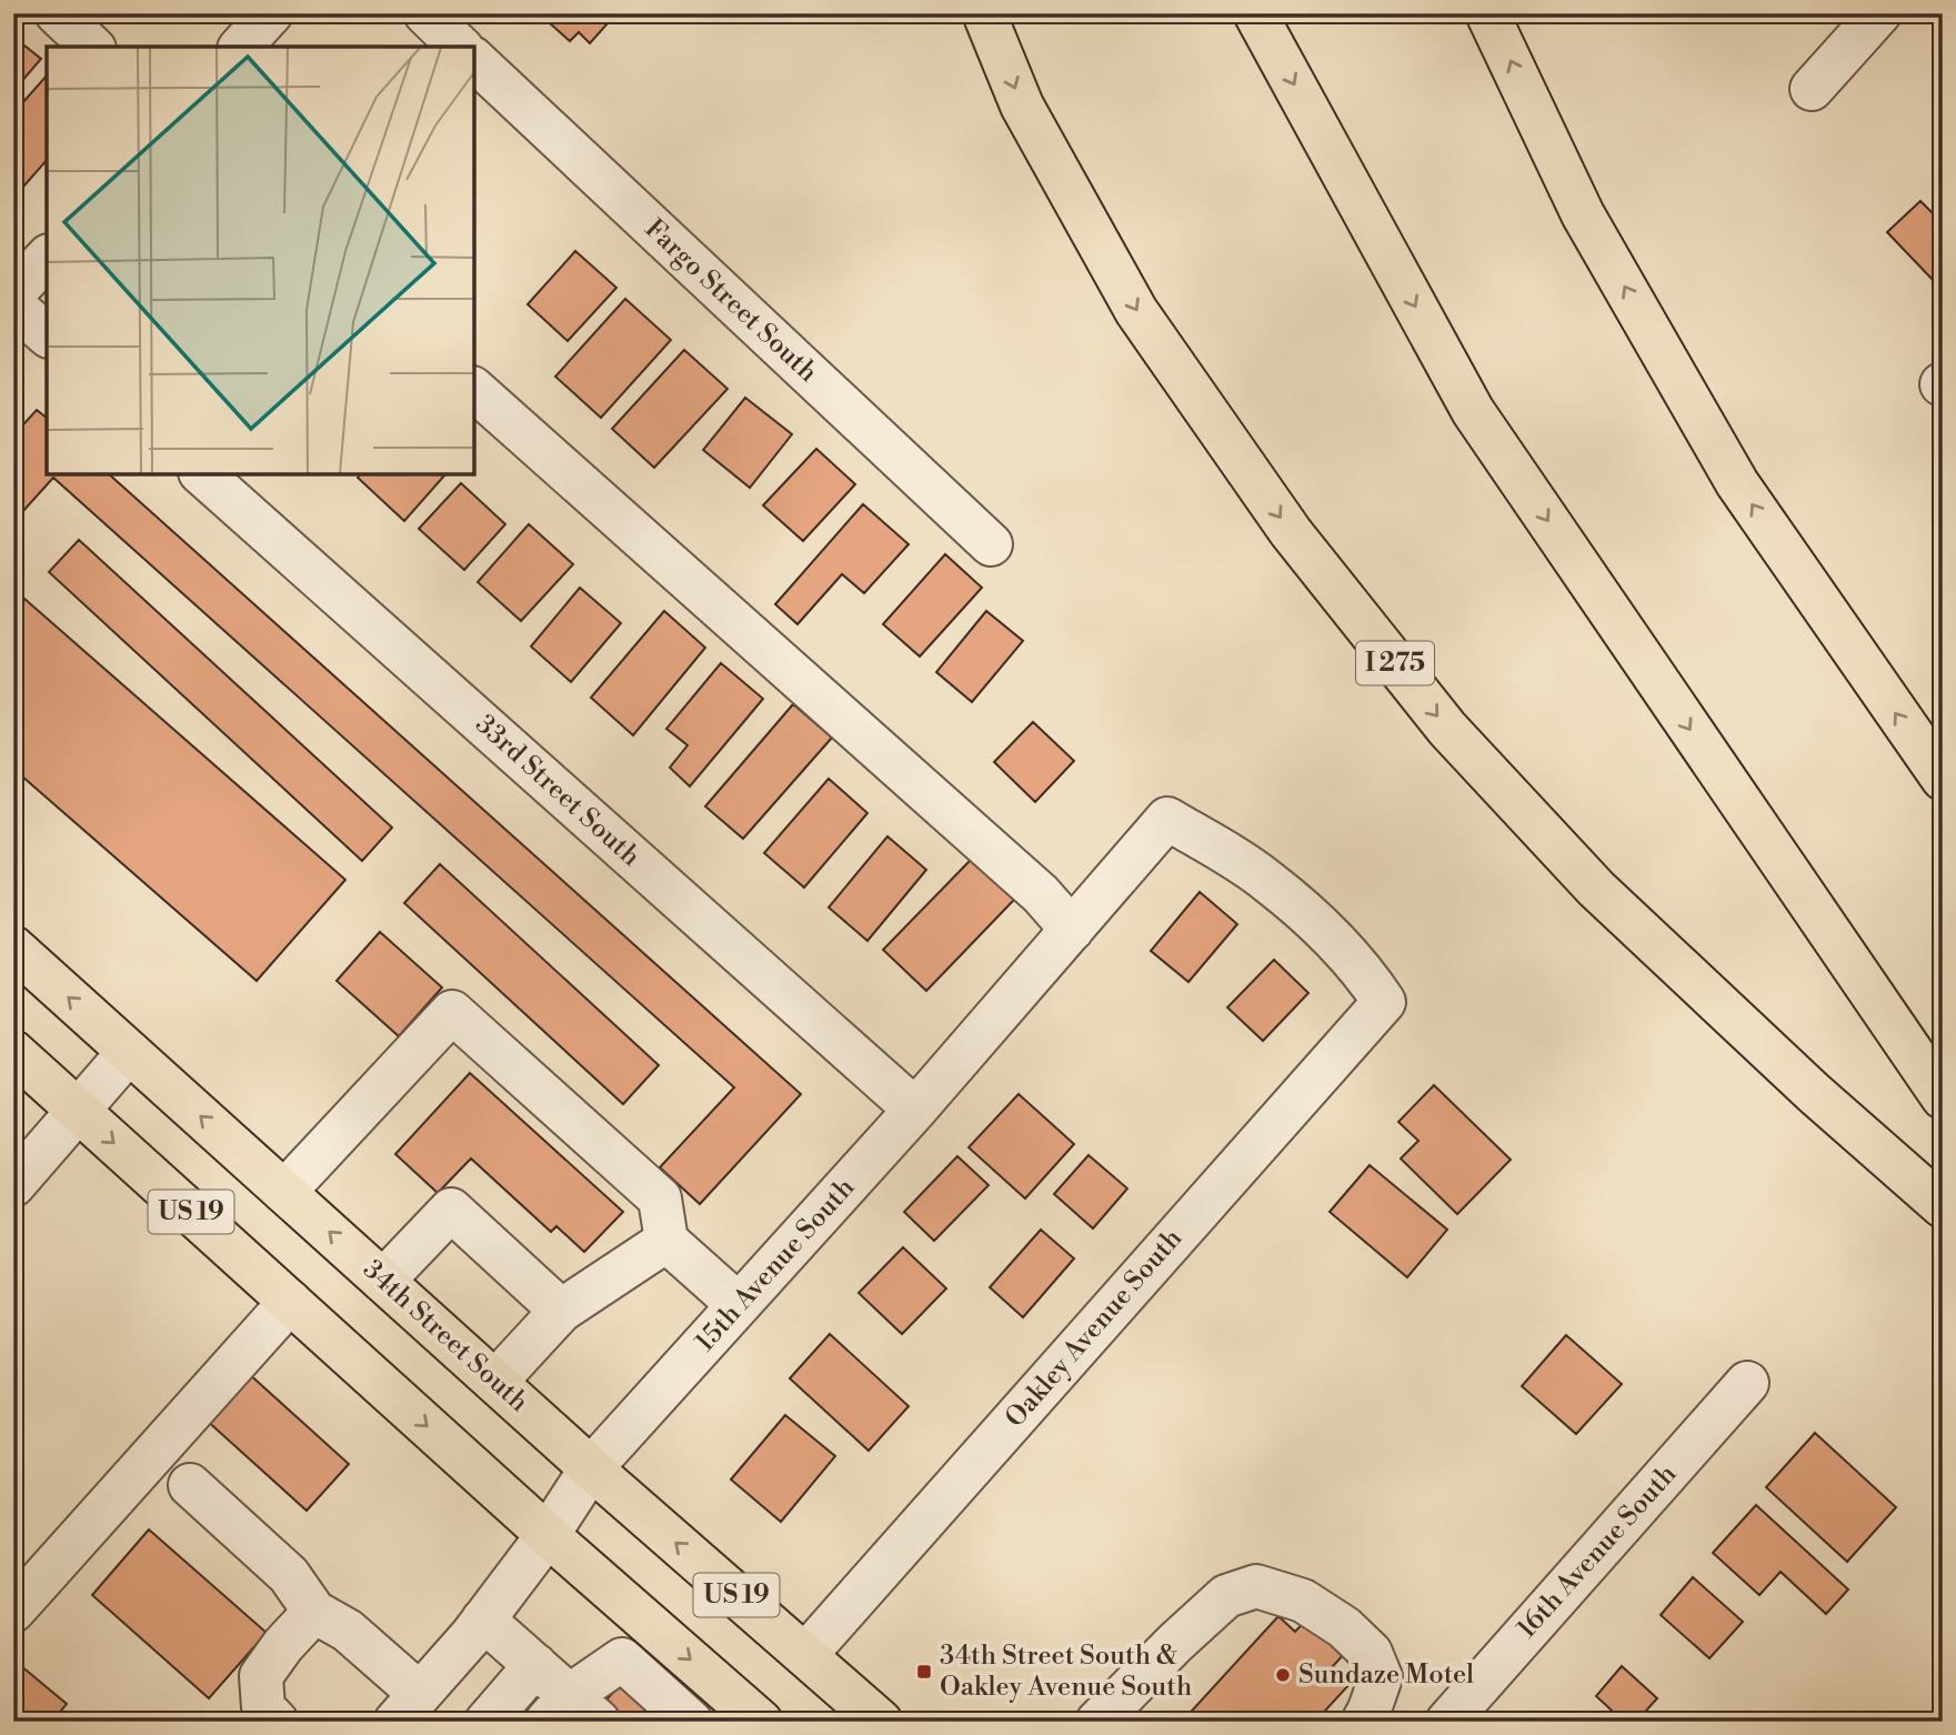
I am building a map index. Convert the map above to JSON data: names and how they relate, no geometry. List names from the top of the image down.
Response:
{
  "streets": {
    "highway": ["I 275", "US 19", "34th Street South"],
    "street": [
      "Fargo Street South",
      "33rd Street South",
      "15th Avenue South",
      "Oakley Avenue South",
      "16th Avenue South"
    ]
  },
  "crossings": [
    ["33rd Street South", "15th Avenue South"],
    ["US 19", "15th Avenue South"],
    ["15th Avenue South", "Oakley Avenue South"],
    ["15th Avenue South", "34th Street South"],
    ["Oakley Avenue South", "34th Street South"]
  ],
  "places": {
    "transit": ["34th Street South & Oakley Avenue South"],
    "other": ["Sundaze Motel"]
  }
}
